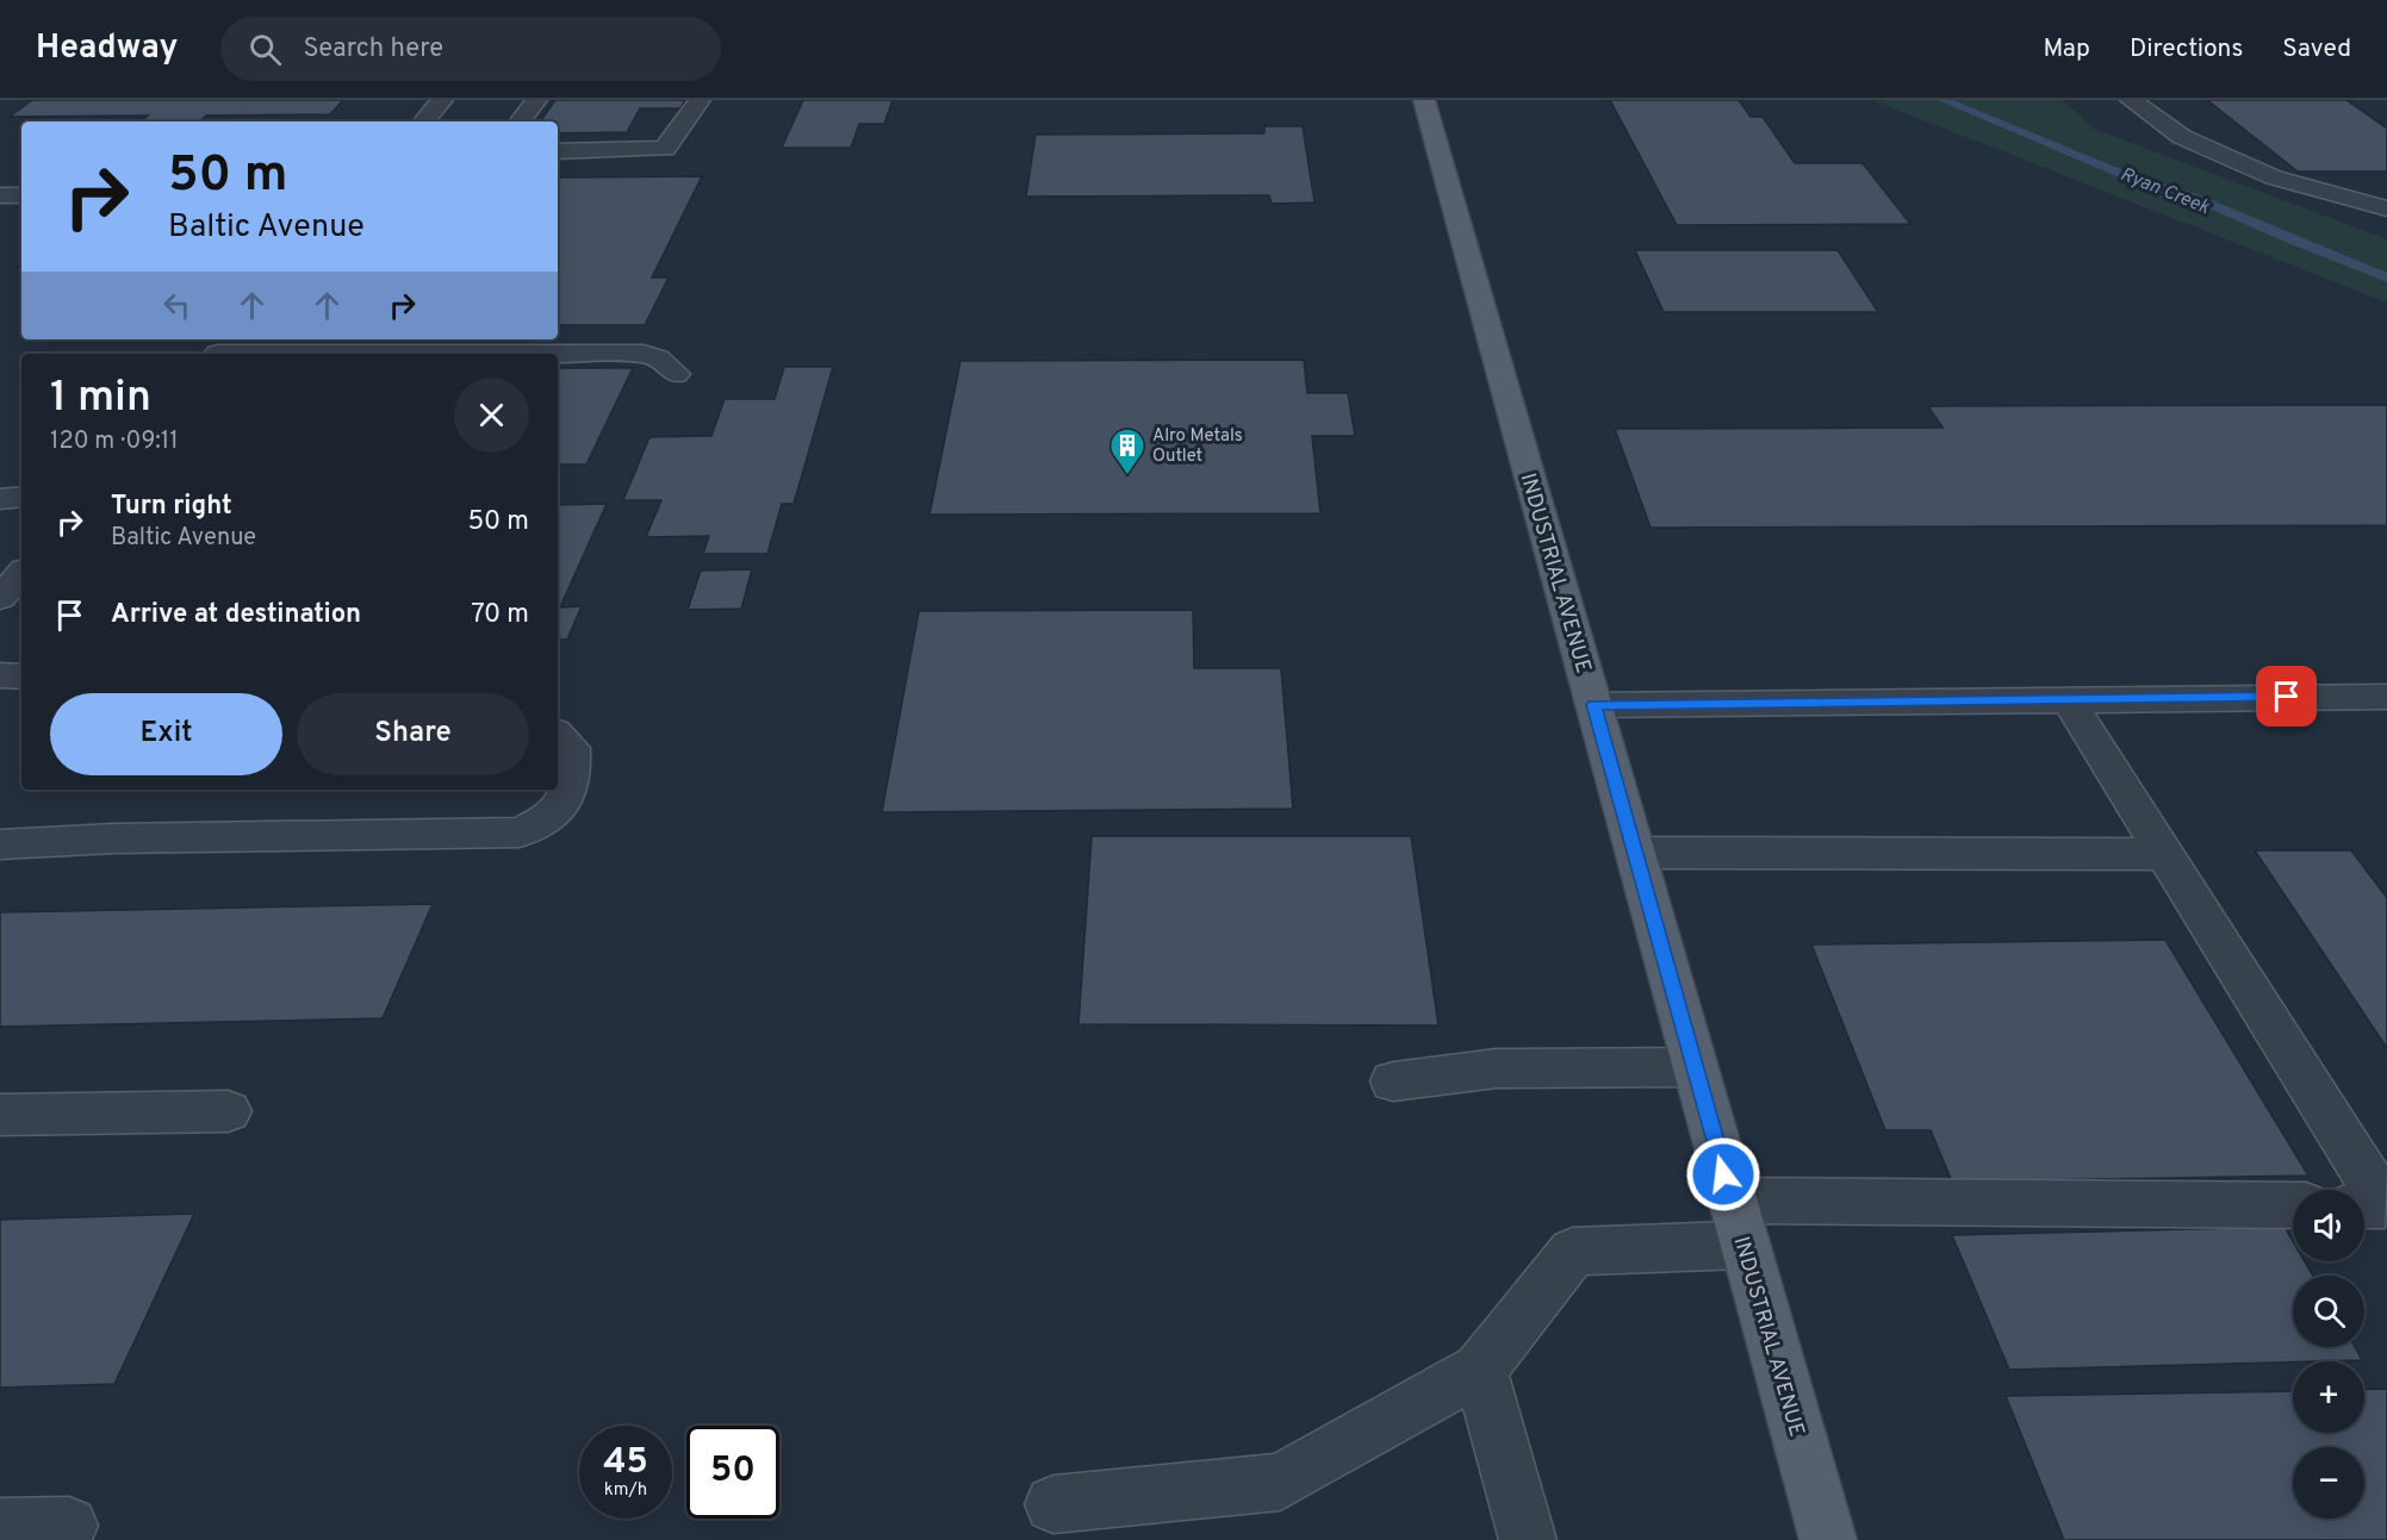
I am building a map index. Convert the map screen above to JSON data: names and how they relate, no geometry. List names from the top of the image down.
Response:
{
  "streets": {
    "main road": ["INDUSTRIAL AVENUE"]
  },
  "water": ["Ryan Creek"],
  "places": {
    "building": ["Alro Metals Outlet"]
  },
  "page": {
    "header": "Headway",
    "search": "Search here",
    "nav": ["Map", "Directions", "Saved"],
    "turn": ["50 m", "Baltic Avenue"],
    "heading": ["1 min", "120 m · 09:11"],
    "list": [
      {
        "name": "Turn right",
        "note": "Baltic Avenue",
        "value": "50 m"
      },
      {
        "name": "Arrive at destination",
        "value": "70 m"
      }
    ],
    "buttons": ["Exit", "Share"],
    "map_buttons": ["+", "−"],
    "speed": "45 km/h",
    "limit": "50"
  }
}
